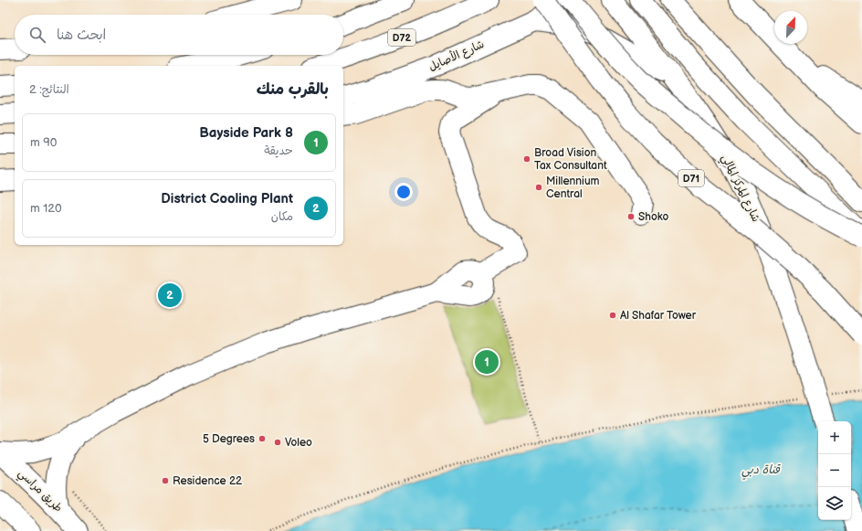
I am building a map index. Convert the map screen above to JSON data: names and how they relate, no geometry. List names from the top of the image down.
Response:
{
  "streets": {
    "main road": [
      "D72",
      "شارع الأصايل",
      "D71",
      "شارع المركز المالي",
      "طريق مراسي"
    ]
  },
  "water": ["قناة دبي"],
  "places": [
    "Broad Vision Tax Consultant",
    "Millennium Central",
    "Shoko",
    "Al Shafar Tower",
    "5 Degrees",
    "Voleo",
    "Residence 22"
  ],
  "north": "top right",
  "page": {
    "search": "ابحث هنا",
    "heading": ["بالقرب منك", "النتائج: 2"],
    "list": [
      {
        "mark": "1",
        "name": "Bayside Park 8",
        "note": "حديقة",
        "value": "90 m"
      },
      {
        "mark": "2",
        "name": "District Cooling Plant",
        "note": "مكان",
        "value": "120 m"
      }
    ],
    "pins": ["2", "1"],
    "map_buttons": ["+", "−"]
  }
}
